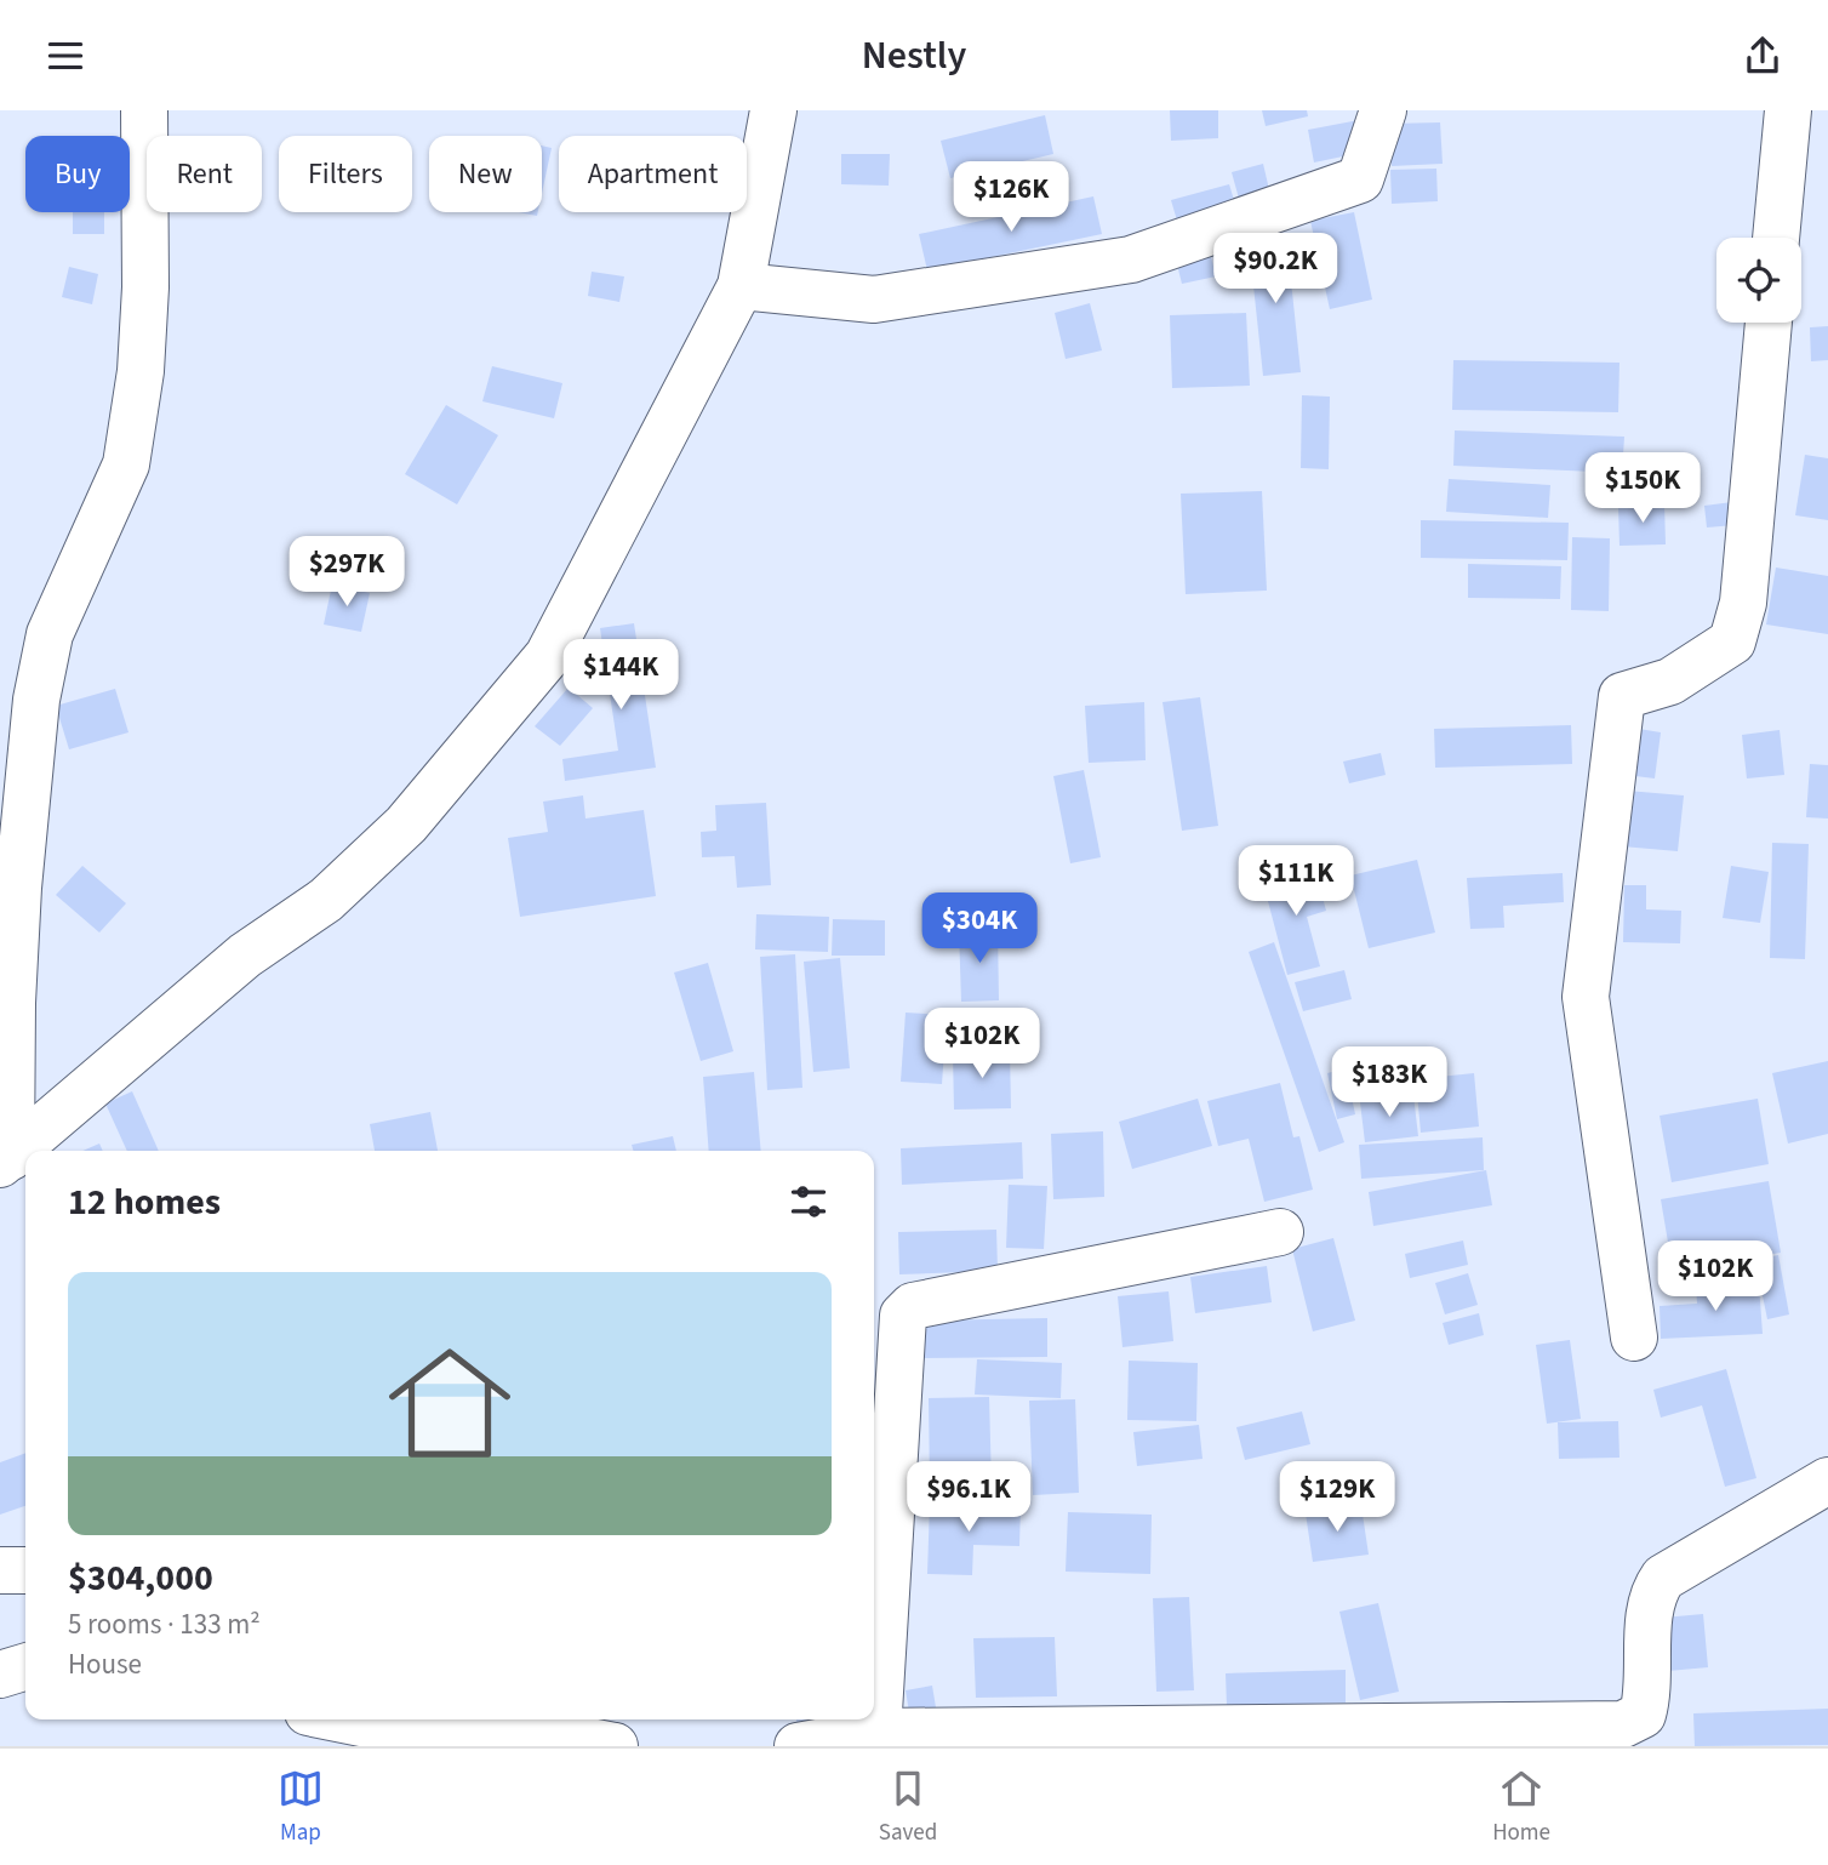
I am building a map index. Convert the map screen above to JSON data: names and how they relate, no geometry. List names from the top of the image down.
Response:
{
  "page": {
    "header": "Nestly",
    "chip": [
      "Buy",
      "Rent",
      "Filters",
      "New",
      "Apartment"
    ],
    "price": [
      "$126K",
      "$90.2K",
      "$150K",
      "$297K",
      "$144K",
      "$111K",
      "$304K",
      "$102K",
      "$183K",
      "$102K",
      "$96.1K",
      "$129K"
    ],
    "heading": "12 homes",
    "list": [
      {
        "name": "$304,000",
        "note": "5 rooms · 133 m² · House"
      }
    ],
    "tabs": ["Map", "Saved", "Home"]
  }
}
